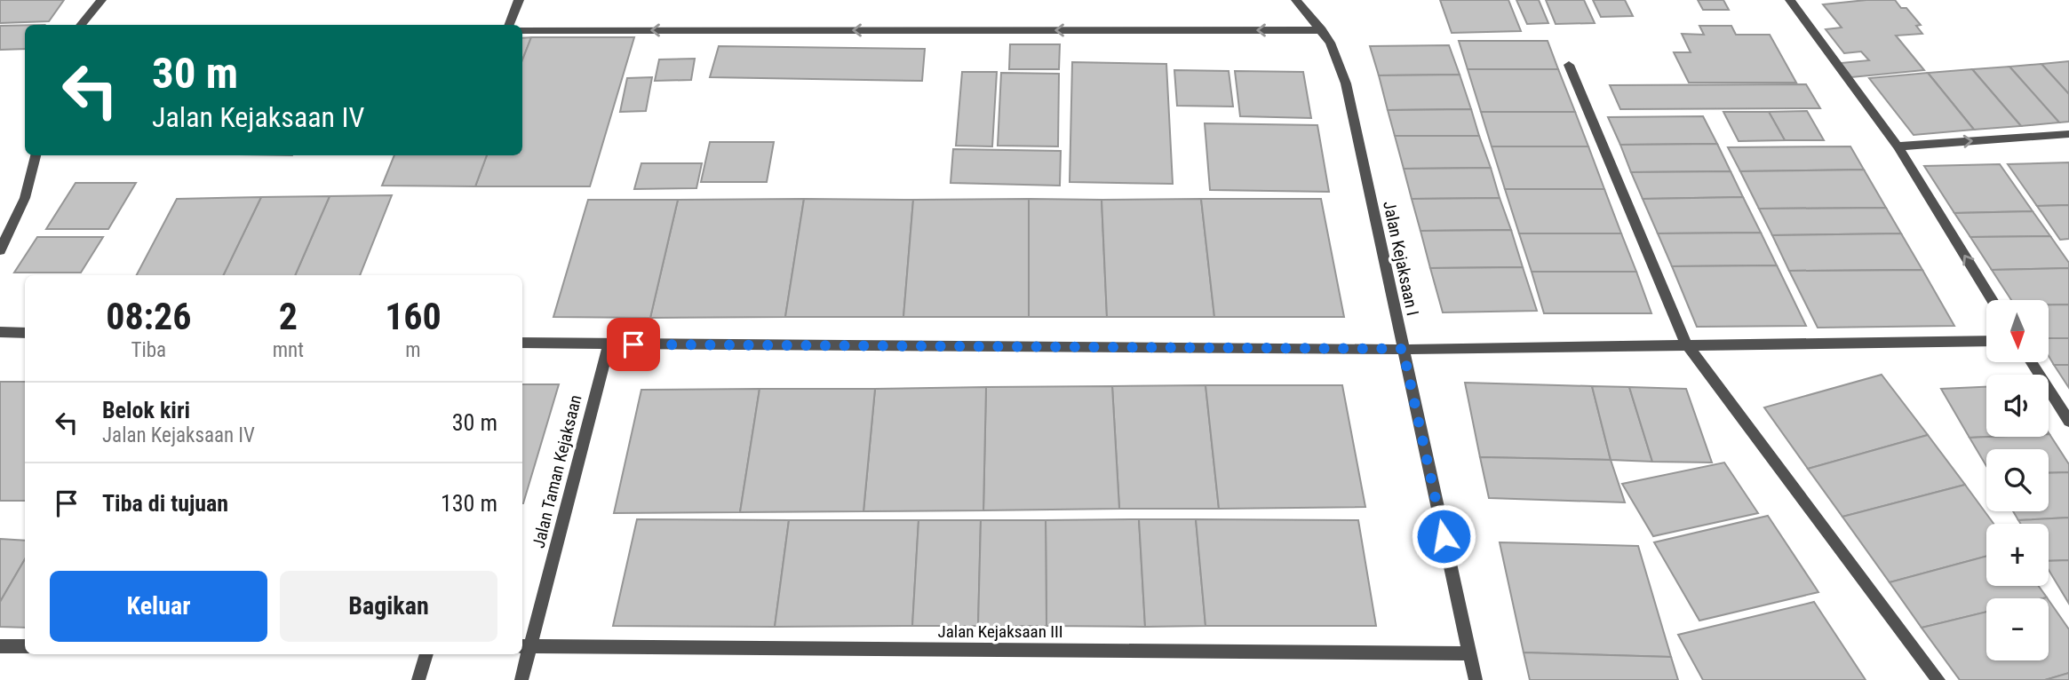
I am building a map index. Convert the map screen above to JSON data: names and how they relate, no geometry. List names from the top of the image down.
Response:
{
  "streets": {
    "street": ["Jalan Kejaksaan I", "Jalan Taman Kejaksaan", "Jalan Kejaksaan III"]
  },
  "crossings": [
    ["Jalan Kejaksaan I", "Jalan Kejaksaan III"],
    ["Jalan Taman Kejaksaan", "Jalan Kejaksaan III"]
  ],
  "north": "bottom",
  "page": {
    "turn": ["30 m", "Jalan Kejaksaan IV"],
    "eta": [
      "08:26",
      "Tiba",
      "2",
      "mnt",
      "160",
      "m"
    ],
    "map_buttons": ["+", "−"],
    "list": [
      {
        "name": "Belok kiri",
        "note": "Jalan Kejaksaan IV",
        "value": "30 m"
      },
      {
        "name": "Tiba di tujuan",
        "value": "130 m"
      }
    ],
    "buttons": ["Keluar", "Bagikan"]
  }
}
